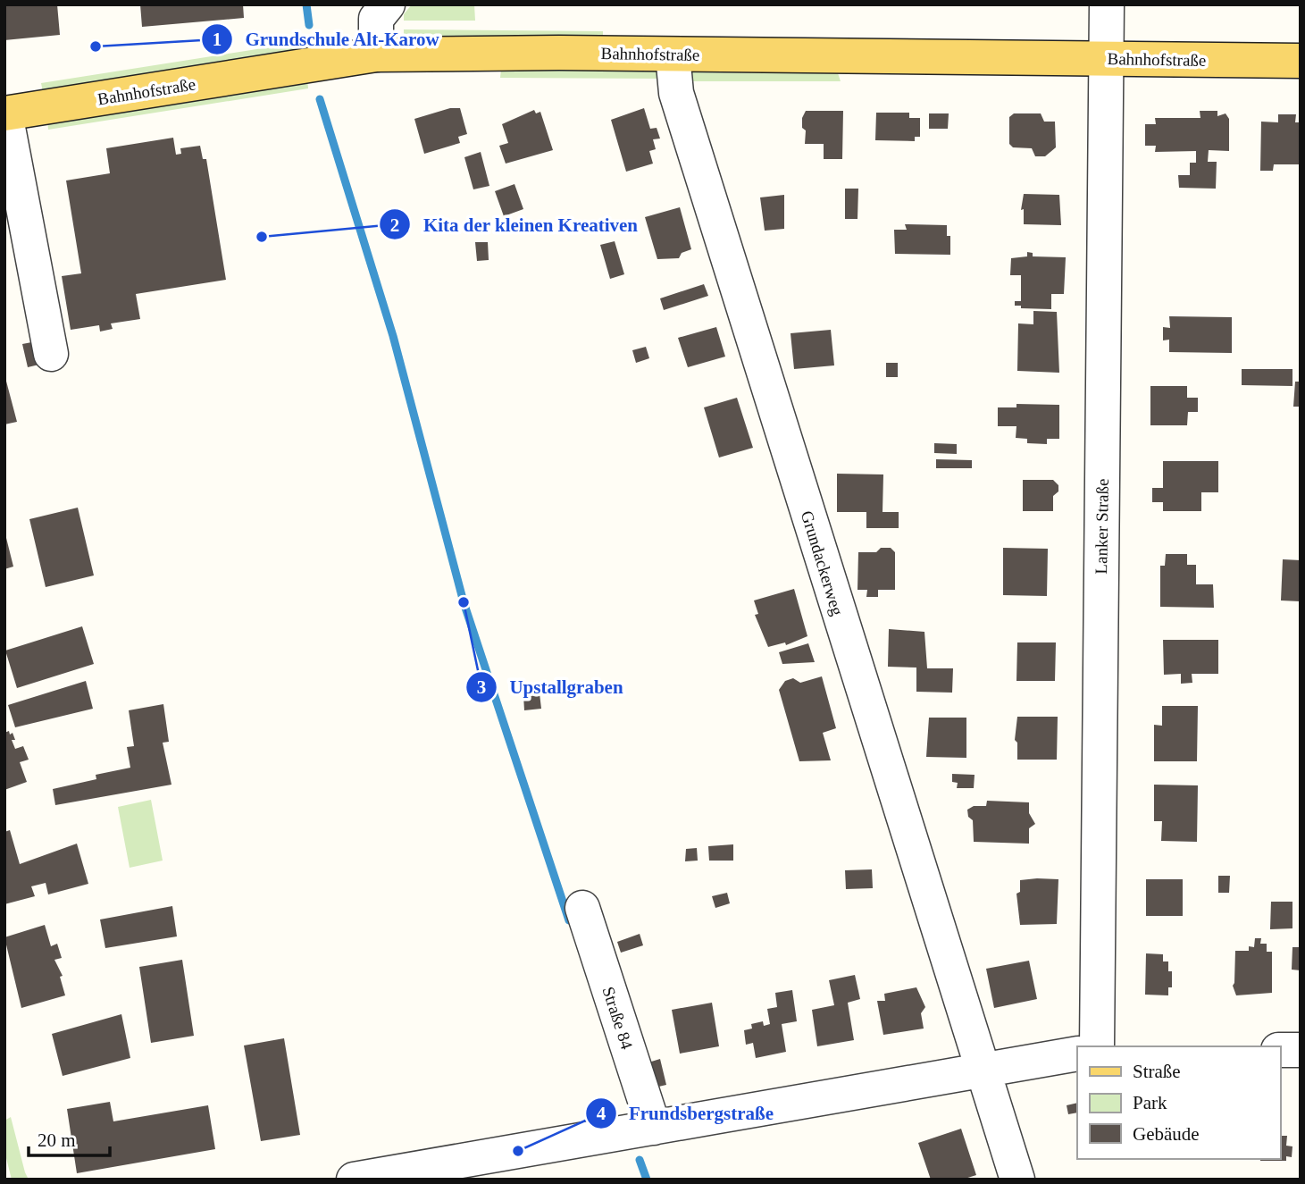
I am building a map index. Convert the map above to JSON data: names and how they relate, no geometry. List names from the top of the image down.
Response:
{
  "streets": {
    "main road": ["Bahnhofstraße"],
    "street": ["Lanker Straße", "Grundackerweg", "Straße 84"]
  },
  "crossings": [
    ["Bahnhofstraße", "Lanker Straße"],
    ["Bahnhofstraße", "Grundackerweg"]
  ],
  "places": [
    "Grundschule Alt-Karow",
    "Kita der kleinen Kreativen",
    "Upstallgraben",
    "Frundsbergstraße"
  ],
  "legend": ["Straße", "Park", "Gebäude"],
  "scale_bar": "20 m"
}
